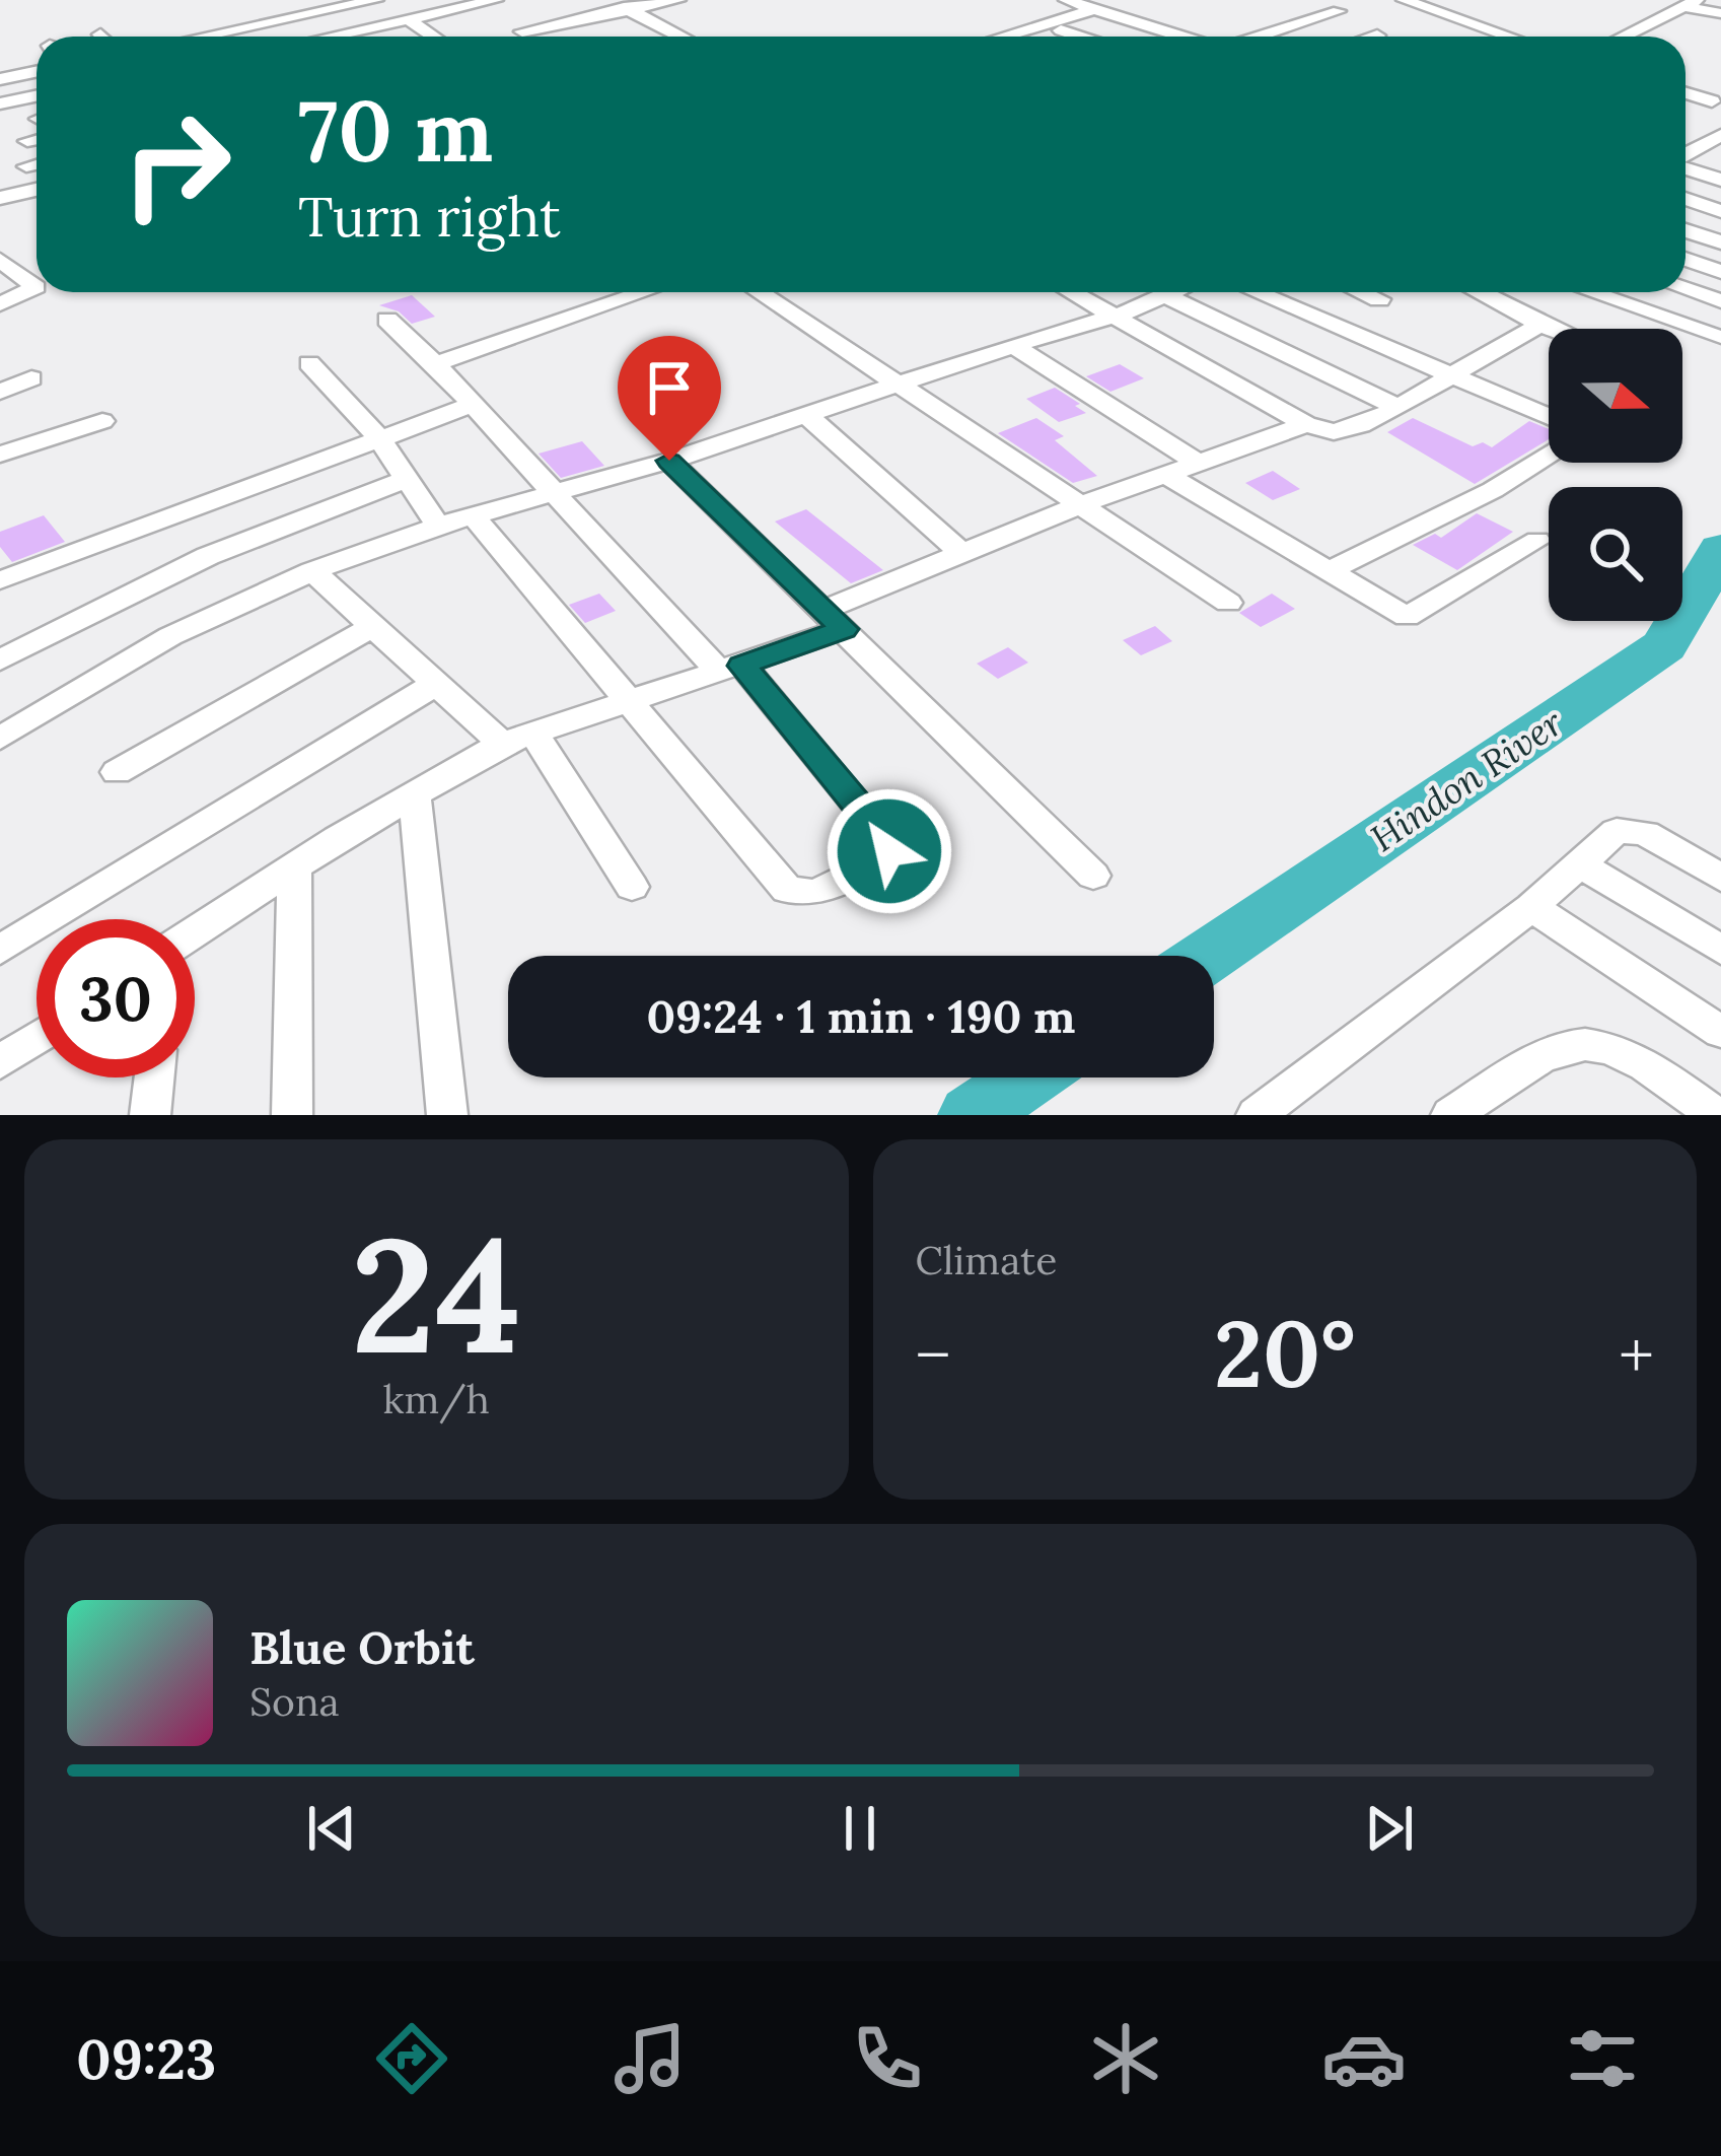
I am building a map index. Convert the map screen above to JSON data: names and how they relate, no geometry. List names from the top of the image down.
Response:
{
  "water": ["Hindon River"],
  "north": "right",
  "page": {
    "turn": ["70 m", "Turn right"],
    "limit": "30",
    "trip": "09:24 · 1 min · 190 m",
    "tile": [
      ["24", "km/h"],
      "Climate"
    ],
    "heat": ["−", "20°", "+"],
    "song": ["Blue Orbit", "Sona"],
    "tabs": "09:23"
  }
}
